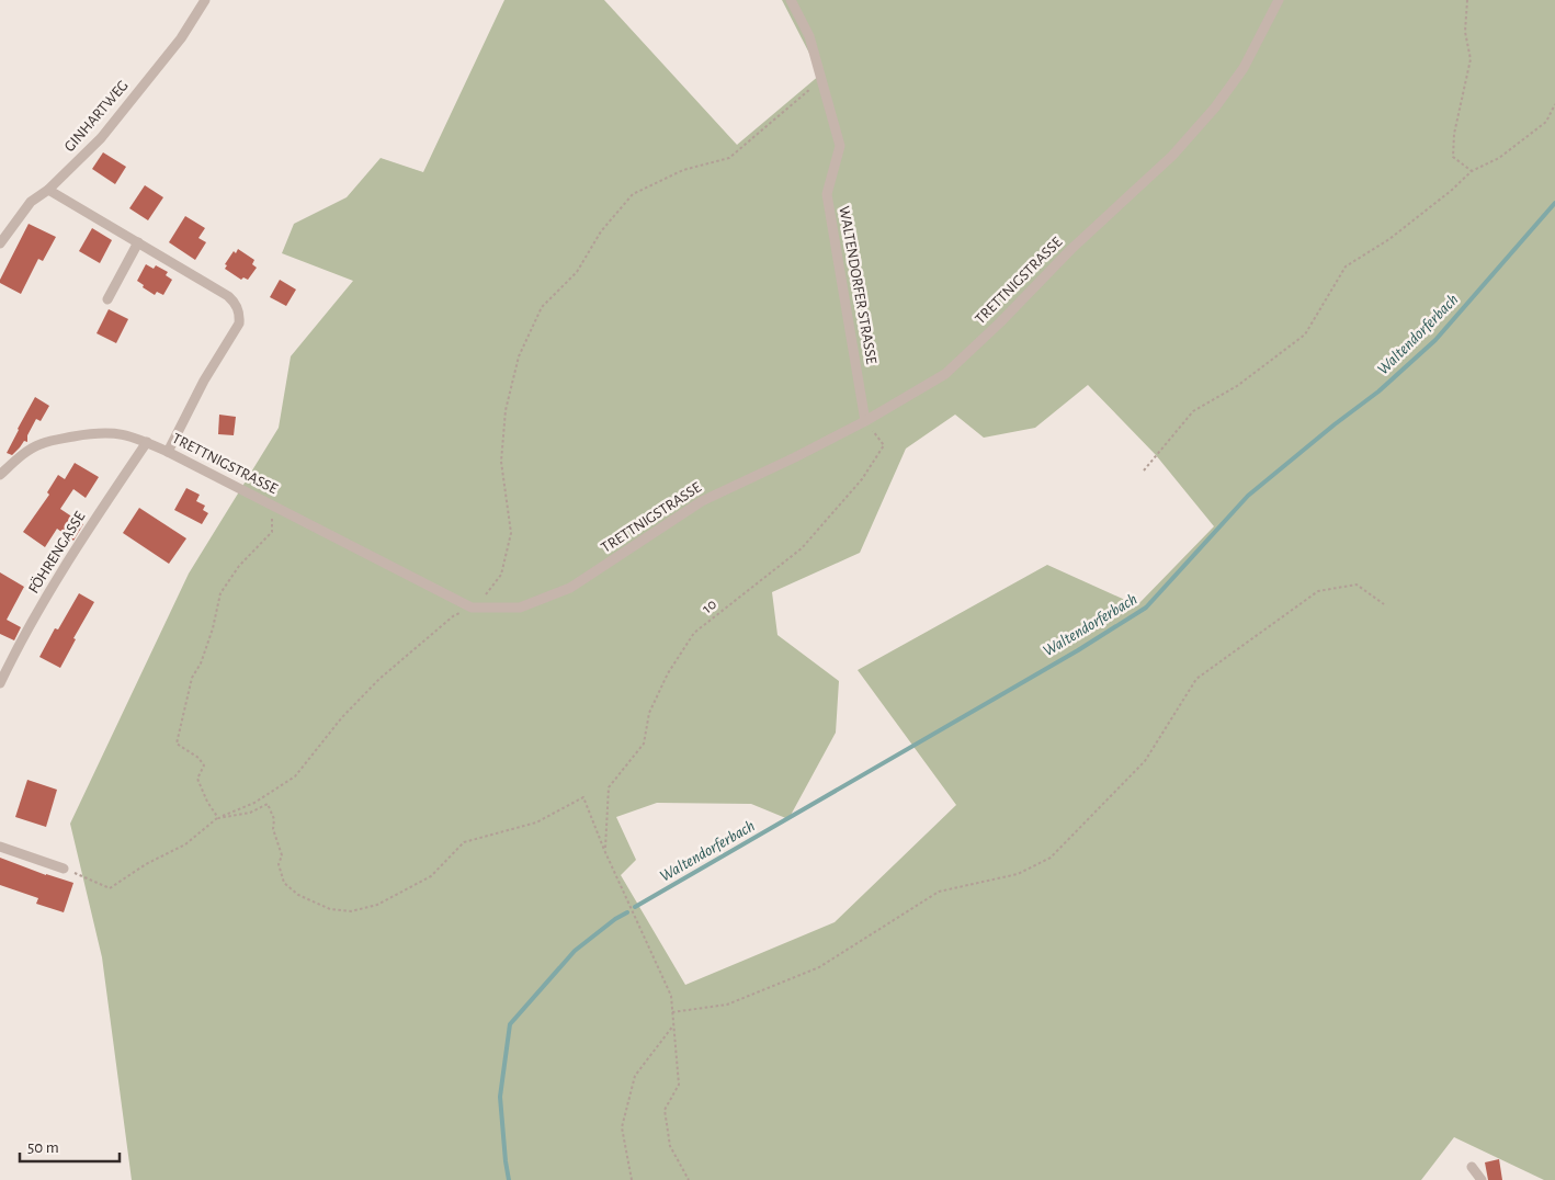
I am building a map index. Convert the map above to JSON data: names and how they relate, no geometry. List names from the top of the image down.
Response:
{
  "streets": {
    "street": [
      "GINHARTWEG",
      "TRETTNIGSTRASSE",
      "WALTENDORFER STRASSE",
      "FÖHRENGASSE"
    ],
    "path": ["10"]
  },
  "crossings": [
    ["TRETTNIGSTRASSE", "WALTENDORFER STRASSE"],
    ["TRETTNIGSTRASSE", "FÖHRENGASSE"],
    ["TRETTNIGSTRASSE", "10"],
    ["WALTENDORFER STRASSE", "10"]
  ],
  "water": ["Waltendorferbach"],
  "scale_bar": "50 m"
}
